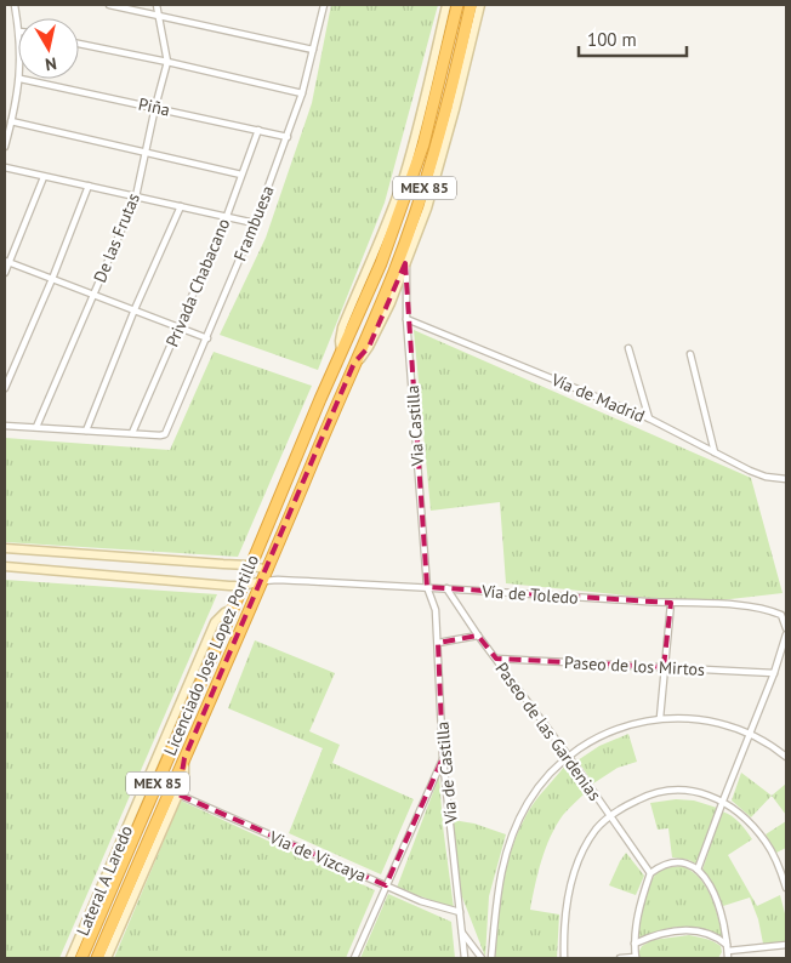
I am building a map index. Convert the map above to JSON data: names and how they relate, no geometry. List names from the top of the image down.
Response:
{
  "streets": {
    "highway": ["MEX 85", "Licenciado Jose Lopez Portillo"],
    "street": [
      "Piña",
      "Frambuesa",
      "De las Frutas",
      "Privada Chabacano",
      "Vía de Madrid",
      "Via Castilla",
      "Vía de Toledo",
      "Paseo de los Mirtos",
      "Paseo de las Gardenias",
      "Vía de Castilla",
      "Via de Vizcaya",
      "Lateral A Laredo"
    ]
  },
  "crossings": [
    ["Piña", "Frambuesa"],
    ["Piña", "De las Frutas"],
    ["Piña", "Privada Chabacano"],
    ["Frambuesa", "Privada Chabacano"],
    ["Vía de Madrid", "Via Castilla"],
    ["Via Castilla", "Vía de Toledo"],
    ["Via Castilla", "Licenciado Jose Lopez Portillo"],
    ["Via Castilla", "Vía de Castilla"],
    ["Vía de Toledo", "Licenciado Jose Lopez Portillo"],
    ["Vía de Toledo", "Paseo de las Gardenias"],
    ["Vía de Toledo", "Vía de Castilla"],
    ["Licenciado Jose Lopez Portillo", "Lateral A Laredo"],
    ["Paseo de los Mirtos", "Paseo de las Gardenias"],
    ["Vía de Castilla", "Via de Vizcaya"],
    ["Via de Vizcaya", "Lateral A Laredo"]
  ],
  "scale_bar": "100 m",
  "north": "bottom"
}
